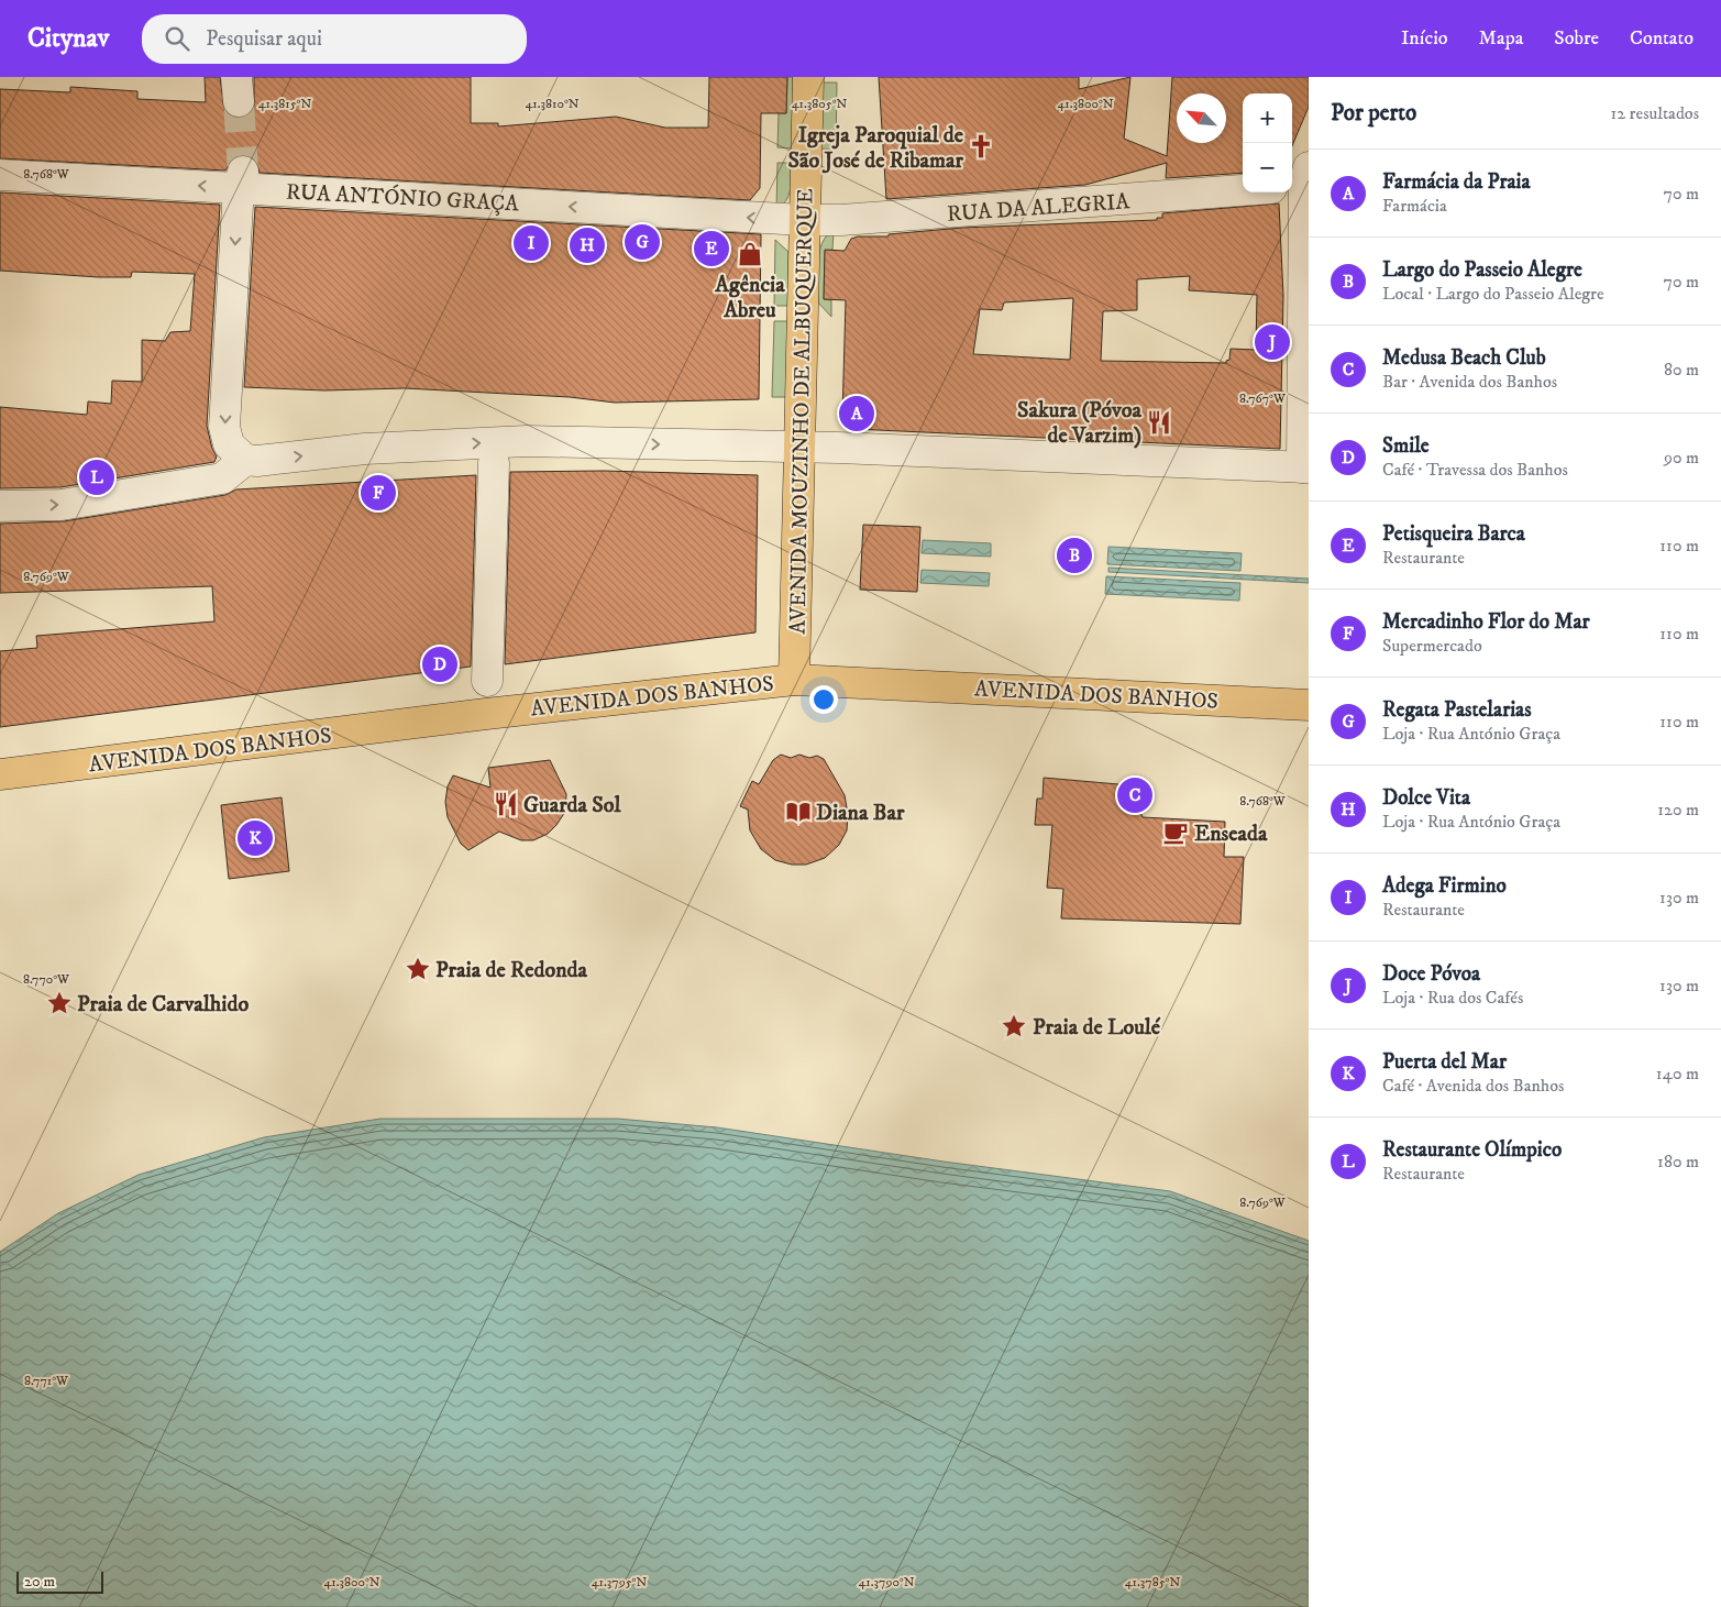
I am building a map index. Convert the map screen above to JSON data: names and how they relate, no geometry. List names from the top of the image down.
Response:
{
  "streets": {
    "main road": ["AVENIDA MOUZINHO DE ALBUQUERQUE", "AVENIDA DOS BANHOS"],
    "street": ["RUA ANTÓNIO GRAÇA", "RUA DA ALEGRIA"]
  },
  "crossings": [
    ["RUA ANTÓNIO GRAÇA", "RUA DA ALEGRIA"],
    ["RUA ANTÓNIO GRAÇA", "AVENIDA MOUZINHO DE ALBUQUERQUE"],
    ["RUA DA ALEGRIA", "AVENIDA MOUZINHO DE ALBUQUERQUE"],
    ["AVENIDA MOUZINHO DE ALBUQUERQUE", "AVENIDA DOS BANHOS"]
  ],
  "places": {
    "church": ["Igreja Paroquial de São José de Ribamar"],
    "shop": ["Agência Abreu"],
    "restaurant": ["Sakura (Póvoa de Varzim)", "Guarda Sol"],
    "library": ["Diana Bar"],
    "cafe": ["Enseada"],
    "place": ["Praia de Redonda", "Praia de Carvalhido", "Praia de Loulé"]
  },
  "scale_bar": "20 m",
  "north": "top left",
  "page": {
    "header": "Citynav",
    "search": "Pesquisar aqui",
    "nav": [
      "Início",
      "Mapa",
      "Sobre",
      "Contato"
    ],
    "heading": ["Por perto", "12 resultados"],
    "map_buttons": ["+", "−"],
    "list": [
      {
        "mark": "A",
        "name": "Farmácia da Praia",
        "note": "Farmácia",
        "value": "70 m"
      },
      {
        "mark": "B",
        "name": "Largo do Passeio Alegre",
        "note": "Local · Largo do Passeio Alegre",
        "value": "70 m"
      },
      {
        "mark": "C",
        "name": "Medusa Beach Club",
        "note": "Bar · Avenida dos Banhos",
        "value": "80 m"
      },
      {
        "mark": "D",
        "name": "Smile",
        "note": "Café · Travessa dos Banhos",
        "value": "90 m"
      },
      {
        "mark": "E",
        "name": "Petisqueira Barca",
        "note": "Restaurante",
        "value": "110 m"
      },
      {
        "mark": "F",
        "name": "Mercadinho Flor do Mar",
        "note": "Supermercado",
        "value": "110 m"
      },
      {
        "mark": "G",
        "name": "Regata Pastelarias",
        "note": "Loja · Rua António Graça",
        "value": "110 m"
      },
      {
        "mark": "H",
        "name": "Dolce Vita",
        "note": "Loja · Rua António Graça",
        "value": "120 m"
      },
      {
        "mark": "I",
        "name": "Adega Firmino",
        "note": "Restaurante",
        "value": "130 m"
      },
      {
        "mark": "J",
        "name": "Doce Póvoa",
        "note": "Loja · Rua dos Cafés",
        "value": "130 m"
      },
      {
        "mark": "K",
        "name": "Puerta del Mar",
        "note": "Café · Avenida dos Banhos",
        "value": "140 m"
      },
      {
        "mark": "L",
        "name": "Restaurante Olímpico",
        "note": "Restaurante",
        "value": "180 m"
      }
    ],
    "pins": [
      "G",
      "I",
      "H",
      "E",
      "J",
      "A",
      "L",
      "F",
      "B",
      "D",
      "C",
      "K"
    ],
    "scale": "20 m"
  },
  "coordinates": [
    "41.3815°N",
    "41.3810°N",
    "41.3805°N",
    "41.3800°N",
    "8.768°W",
    "8.767°W",
    "8.769°W",
    "8.770°W",
    "8.771°W",
    "41.3795°N",
    "41.3790°N",
    "41.3785°N"
  ]
}
